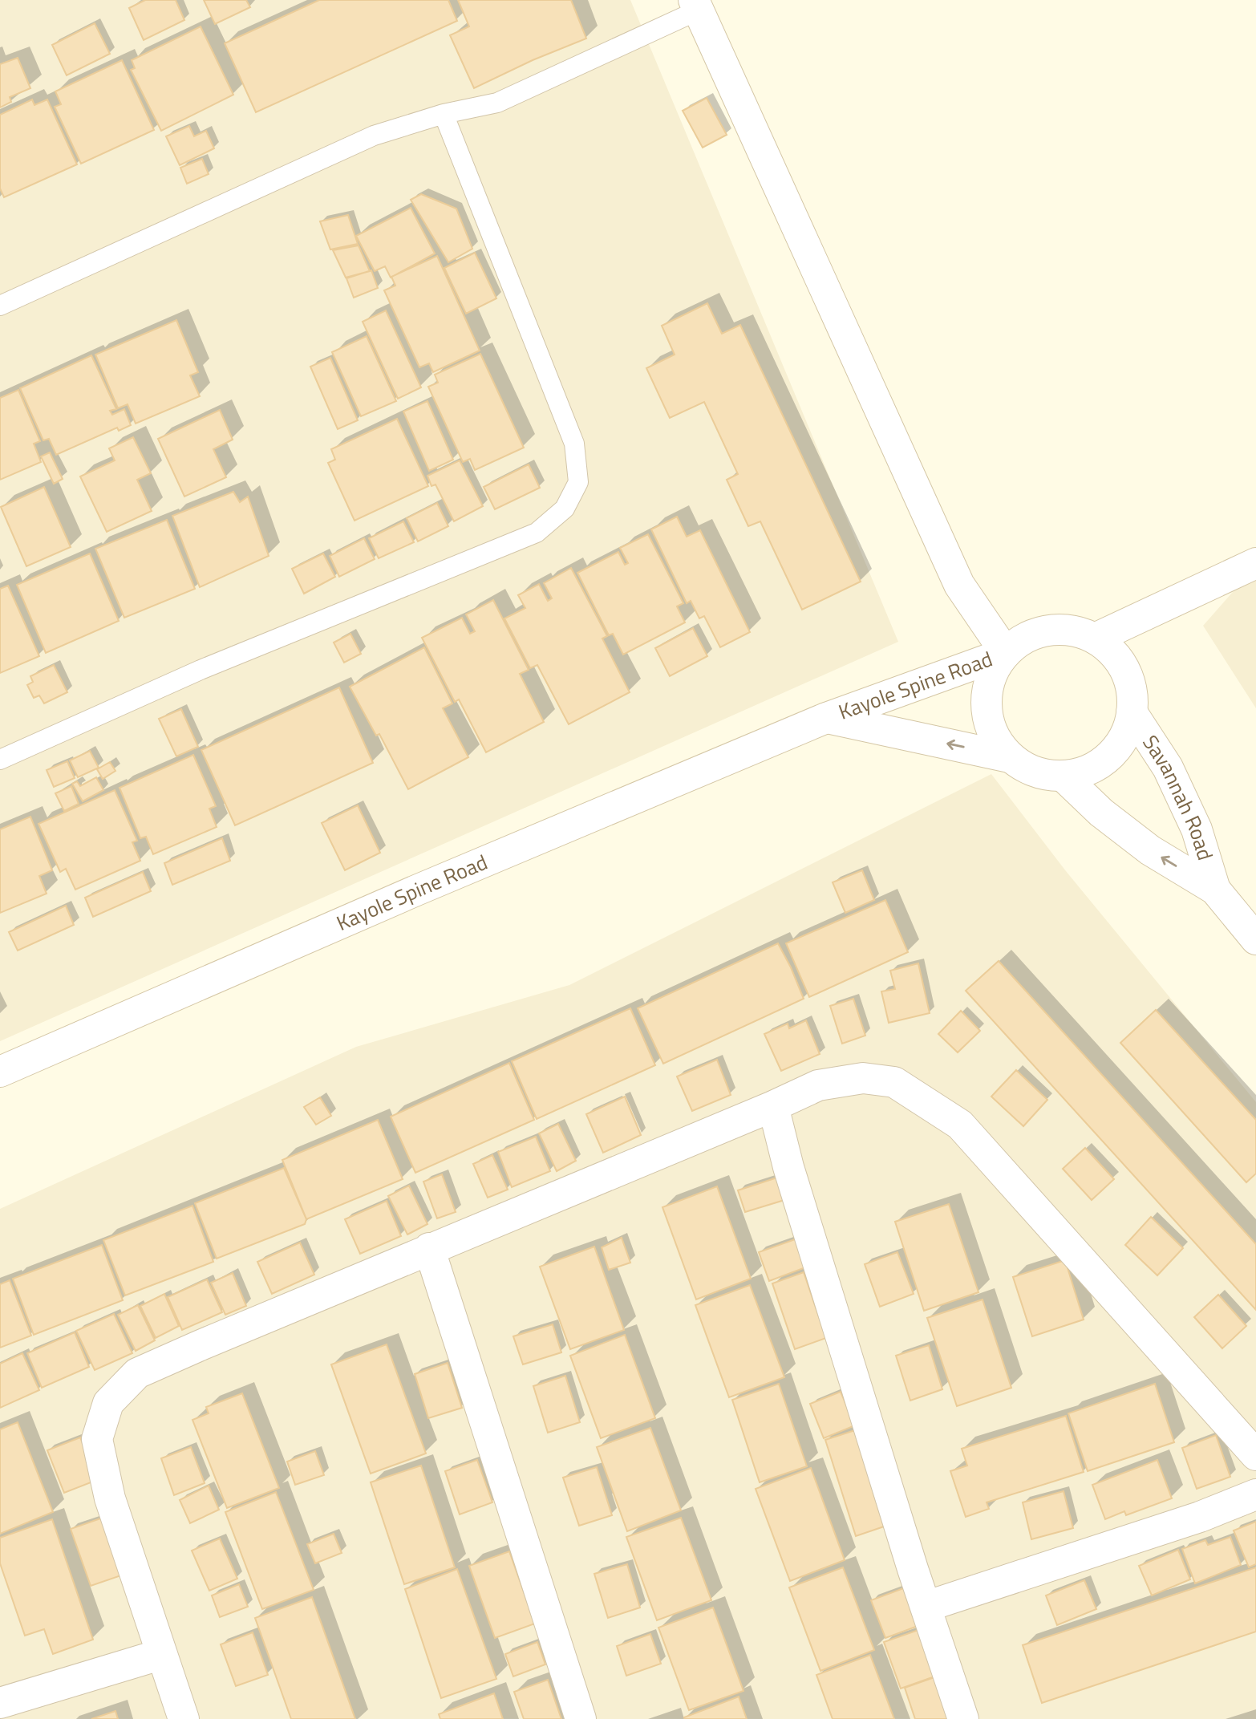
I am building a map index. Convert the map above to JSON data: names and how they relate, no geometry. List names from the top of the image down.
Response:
{
  "streets": {
    "street": ["Kayole Spine Road", "Savannah Road"]
  },
  "crossings": [
    ["Kayole Spine Road", "Savannah Road"]
  ],
  "one_way": ["Savannah Road"]
}
